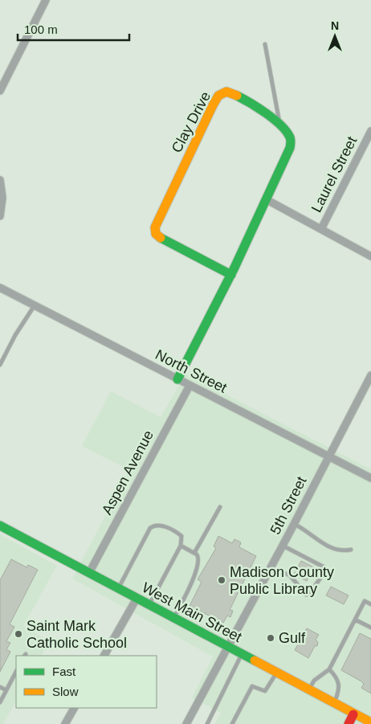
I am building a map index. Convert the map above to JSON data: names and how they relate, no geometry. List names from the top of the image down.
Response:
{
  "streets": {
    "street": [
      "Clay Drive",
      "Laurel Street",
      "North Street",
      "Aspen Avenue",
      "5th Street",
      "West Main Street"
    ]
  },
  "crossings": [
    ["Clay Drive", "North Street"],
    ["North Street", "Aspen Avenue"],
    ["North Street", "5th Street"],
    ["Aspen Avenue", "West Main Street"],
    ["5th Street", "West Main Street"]
  ],
  "places": ["Madison County Public Library", "Saint Mark Catholic School", "Gulf"],
  "legend": ["Fast", "Slow"],
  "scale_bar": "100 m",
  "north": "top"
}
